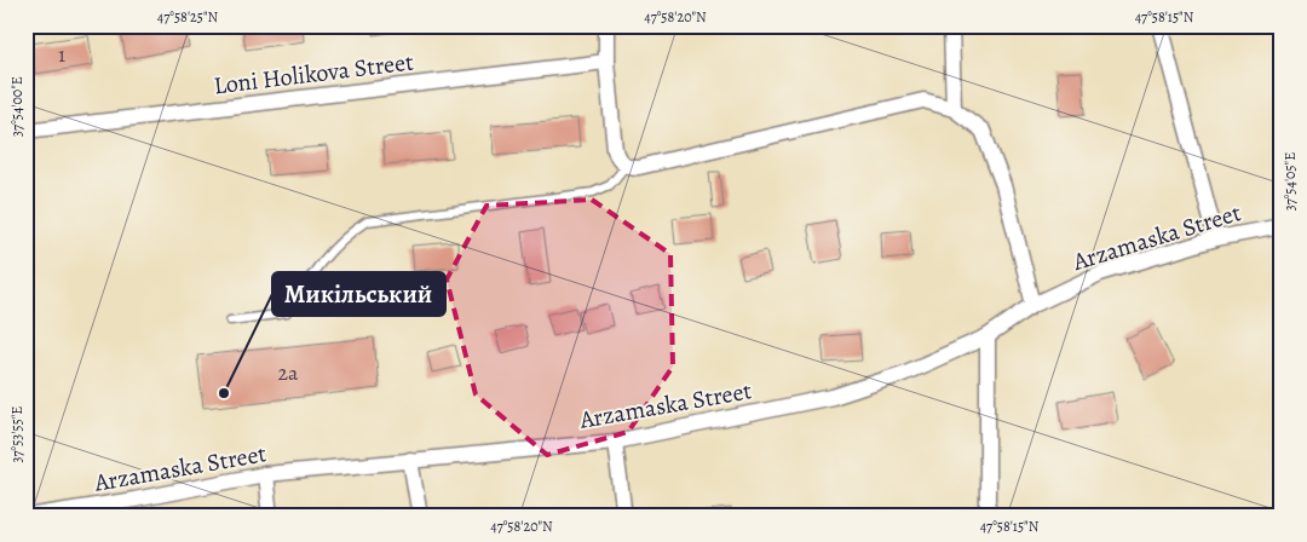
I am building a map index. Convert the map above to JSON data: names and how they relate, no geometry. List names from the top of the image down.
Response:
{
  "streets": {
    "street": ["Loni Holikova Street", "Arzamaska Street"]
  },
  "places": ["Микільський"],
  "house_numbers": ["1", "2а"],
  "coordinates": [
    "47°58'25\"N",
    "47°58'20\"N",
    "47°58'15\"N",
    "37°54'00\"E",
    "37°54'05\"E",
    "37°53'55\"E"
  ]
}
